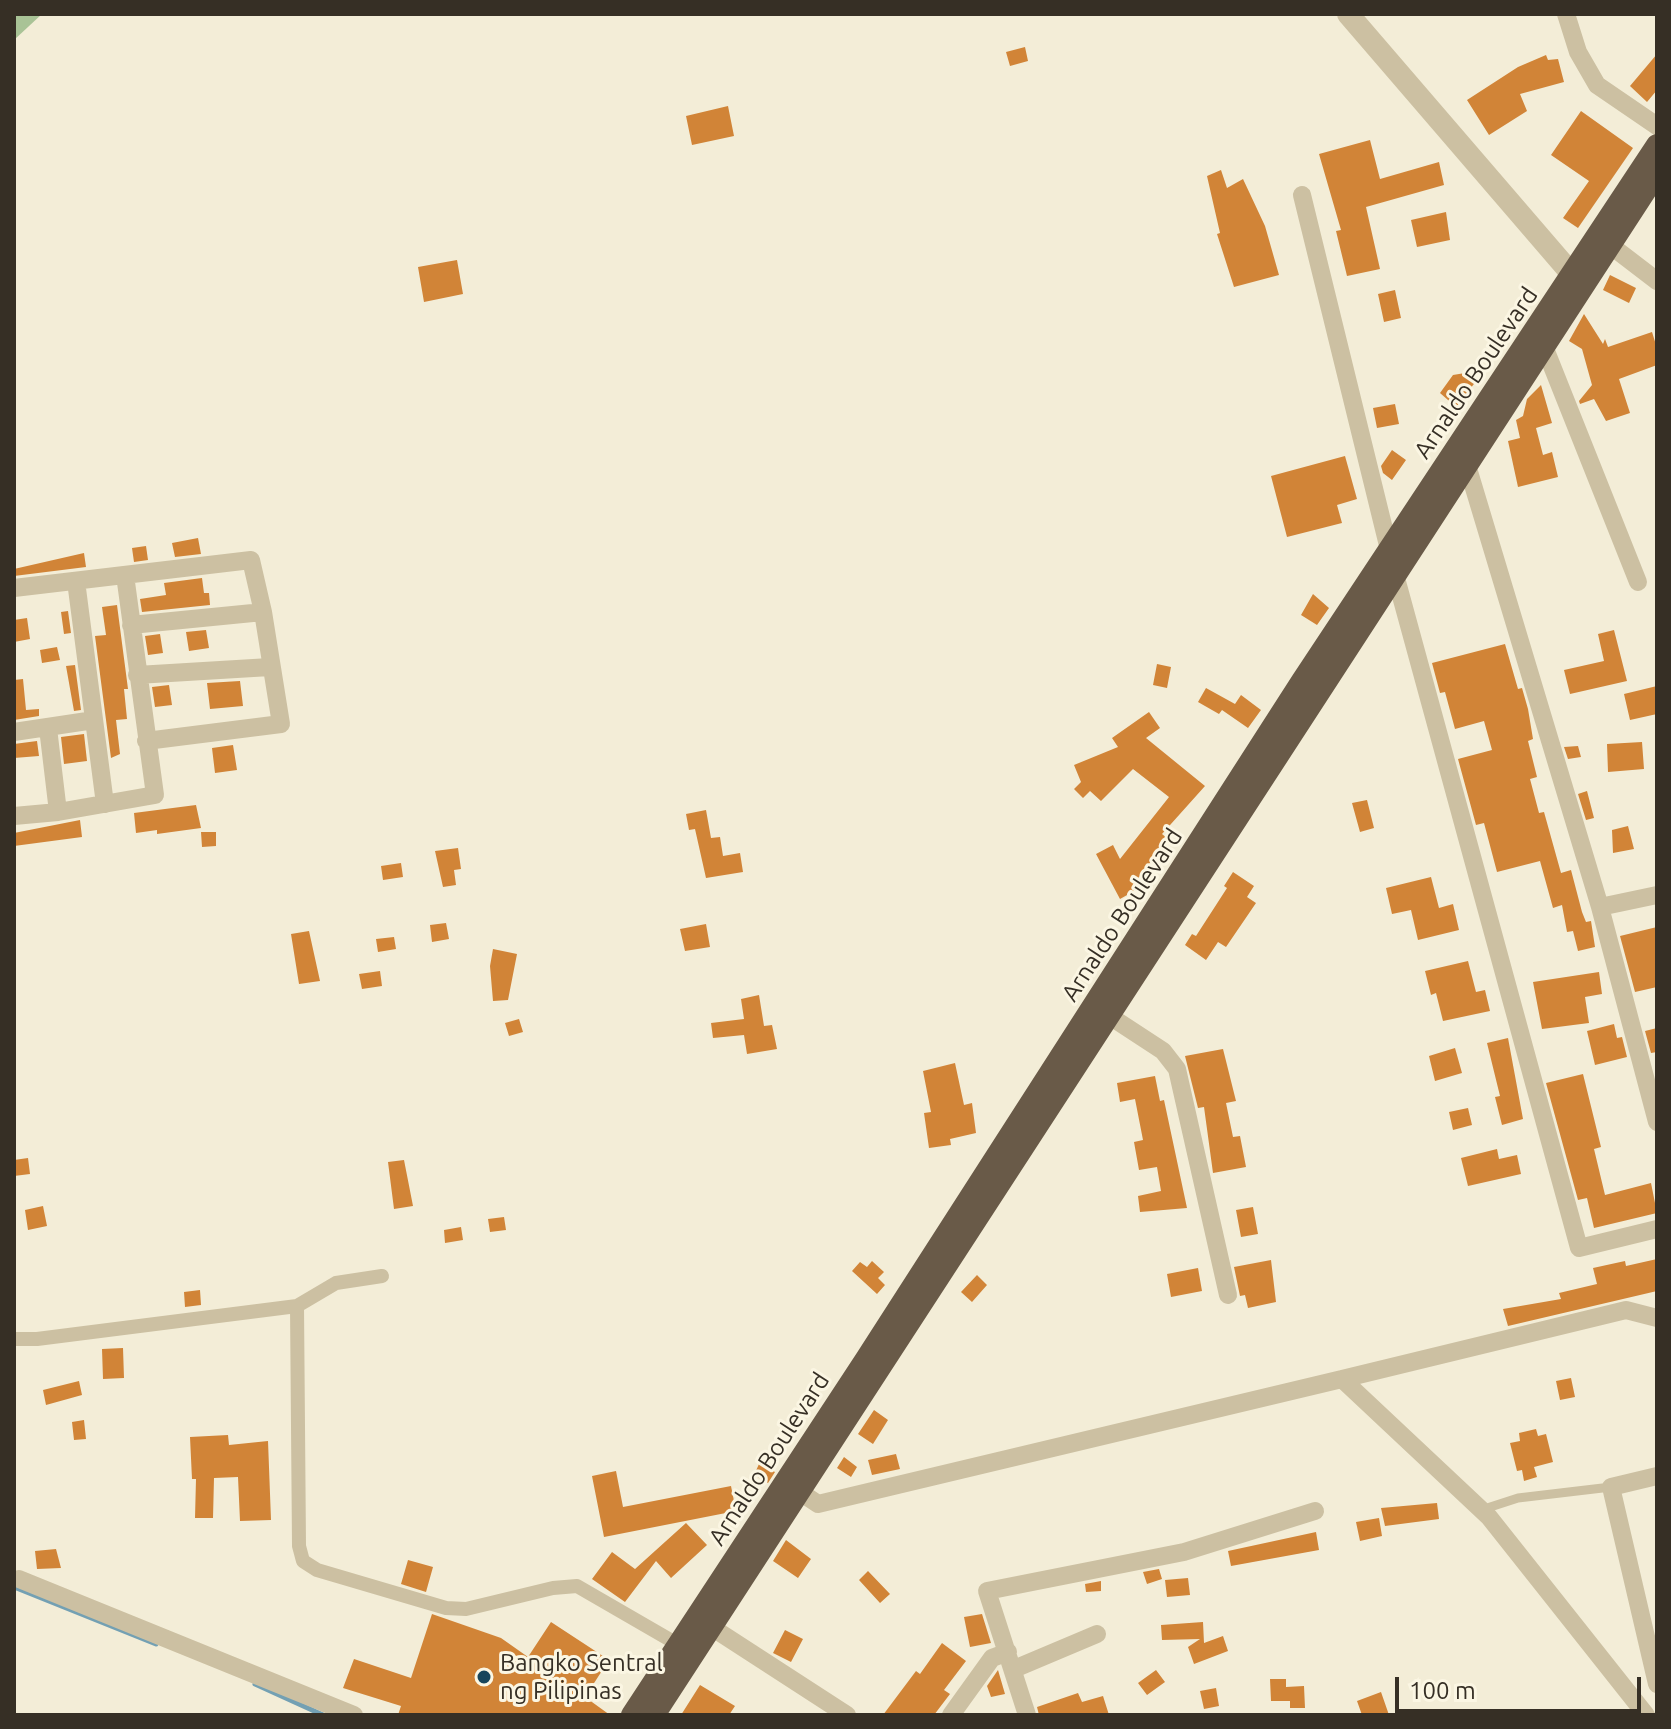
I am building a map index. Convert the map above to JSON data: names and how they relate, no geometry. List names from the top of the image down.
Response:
{
  "streets": {
    "highway": ["Arnaldo Boulevard"]
  },
  "places": ["Bangko Sentral ng Pilipinas"],
  "scale_bar": "100 m"
}
